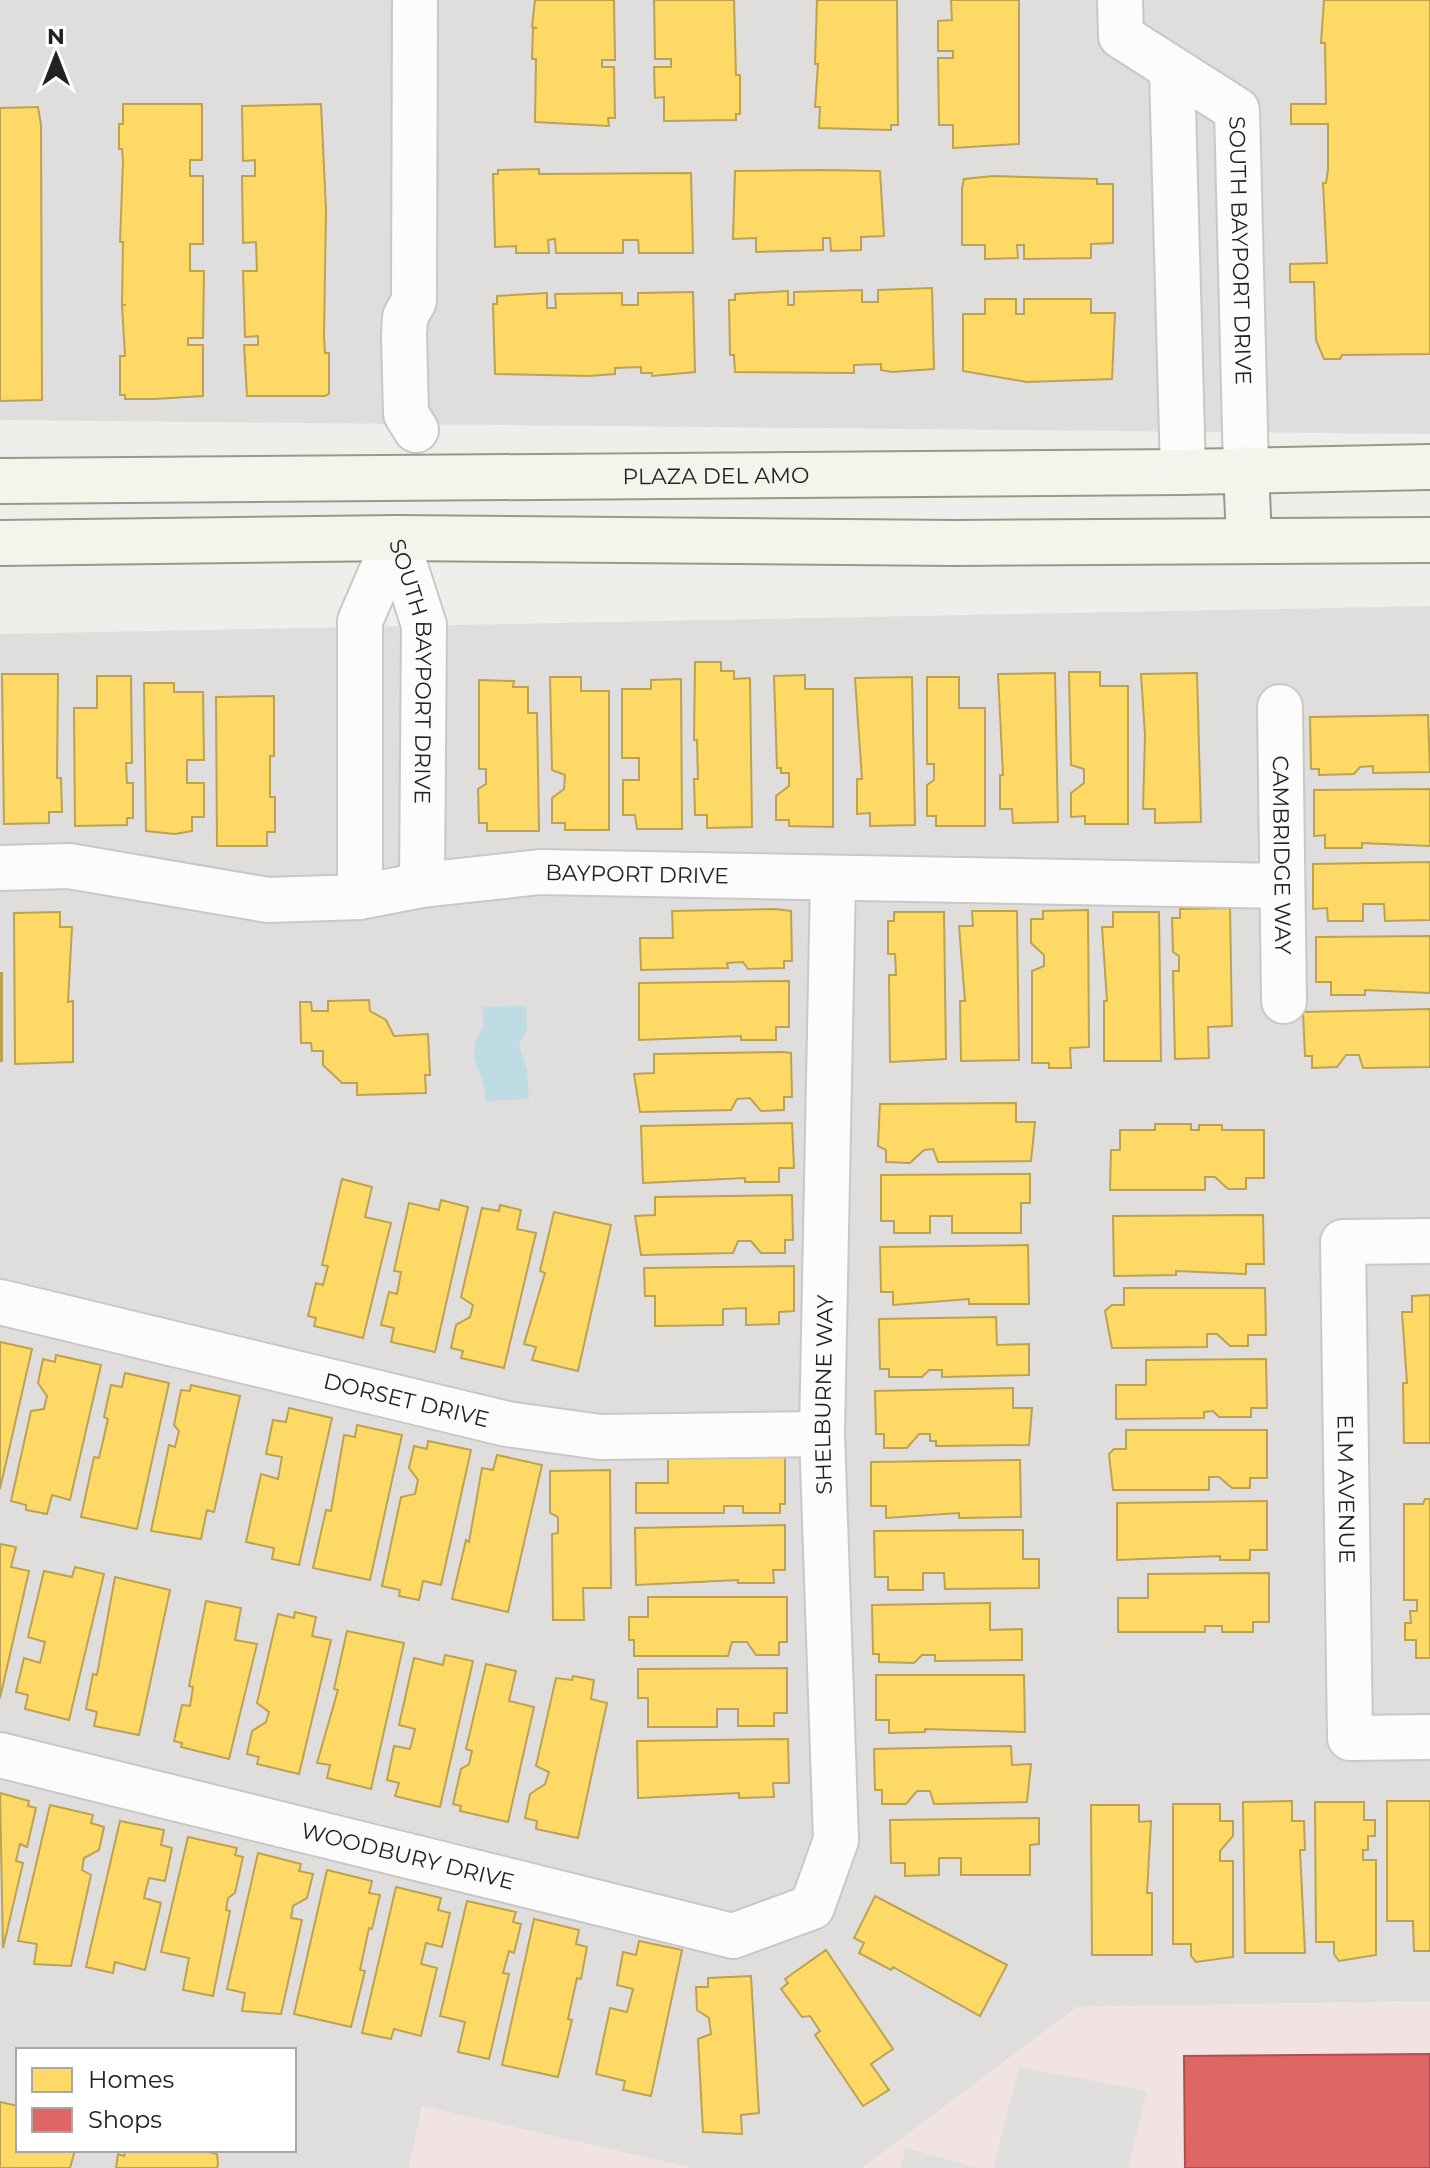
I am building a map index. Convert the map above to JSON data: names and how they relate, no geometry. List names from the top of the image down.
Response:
{
  "streets": {
    "main road": ["PLAZA DEL AMO"],
    "street": [
      "SOUTH BAYPORT DRIVE",
      "CAMBRIDGE WAY",
      "BAYPORT DRIVE",
      "SHELBURNE WAY",
      "DORSET DRIVE",
      "ELM AVENUE",
      "WOODBURY DRIVE"
    ]
  },
  "crossings": [
    ["SOUTH BAYPORT DRIVE", "PLAZA DEL AMO"],
    ["SOUTH BAYPORT DRIVE", "BAYPORT DRIVE"],
    ["CAMBRIDGE WAY", "BAYPORT DRIVE"],
    ["BAYPORT DRIVE", "SHELBURNE WAY"],
    ["SHELBURNE WAY", "DORSET DRIVE"],
    ["SHELBURNE WAY", "WOODBURY DRIVE"]
  ],
  "legend": ["Homes", "Shops"],
  "north": "top"
}
